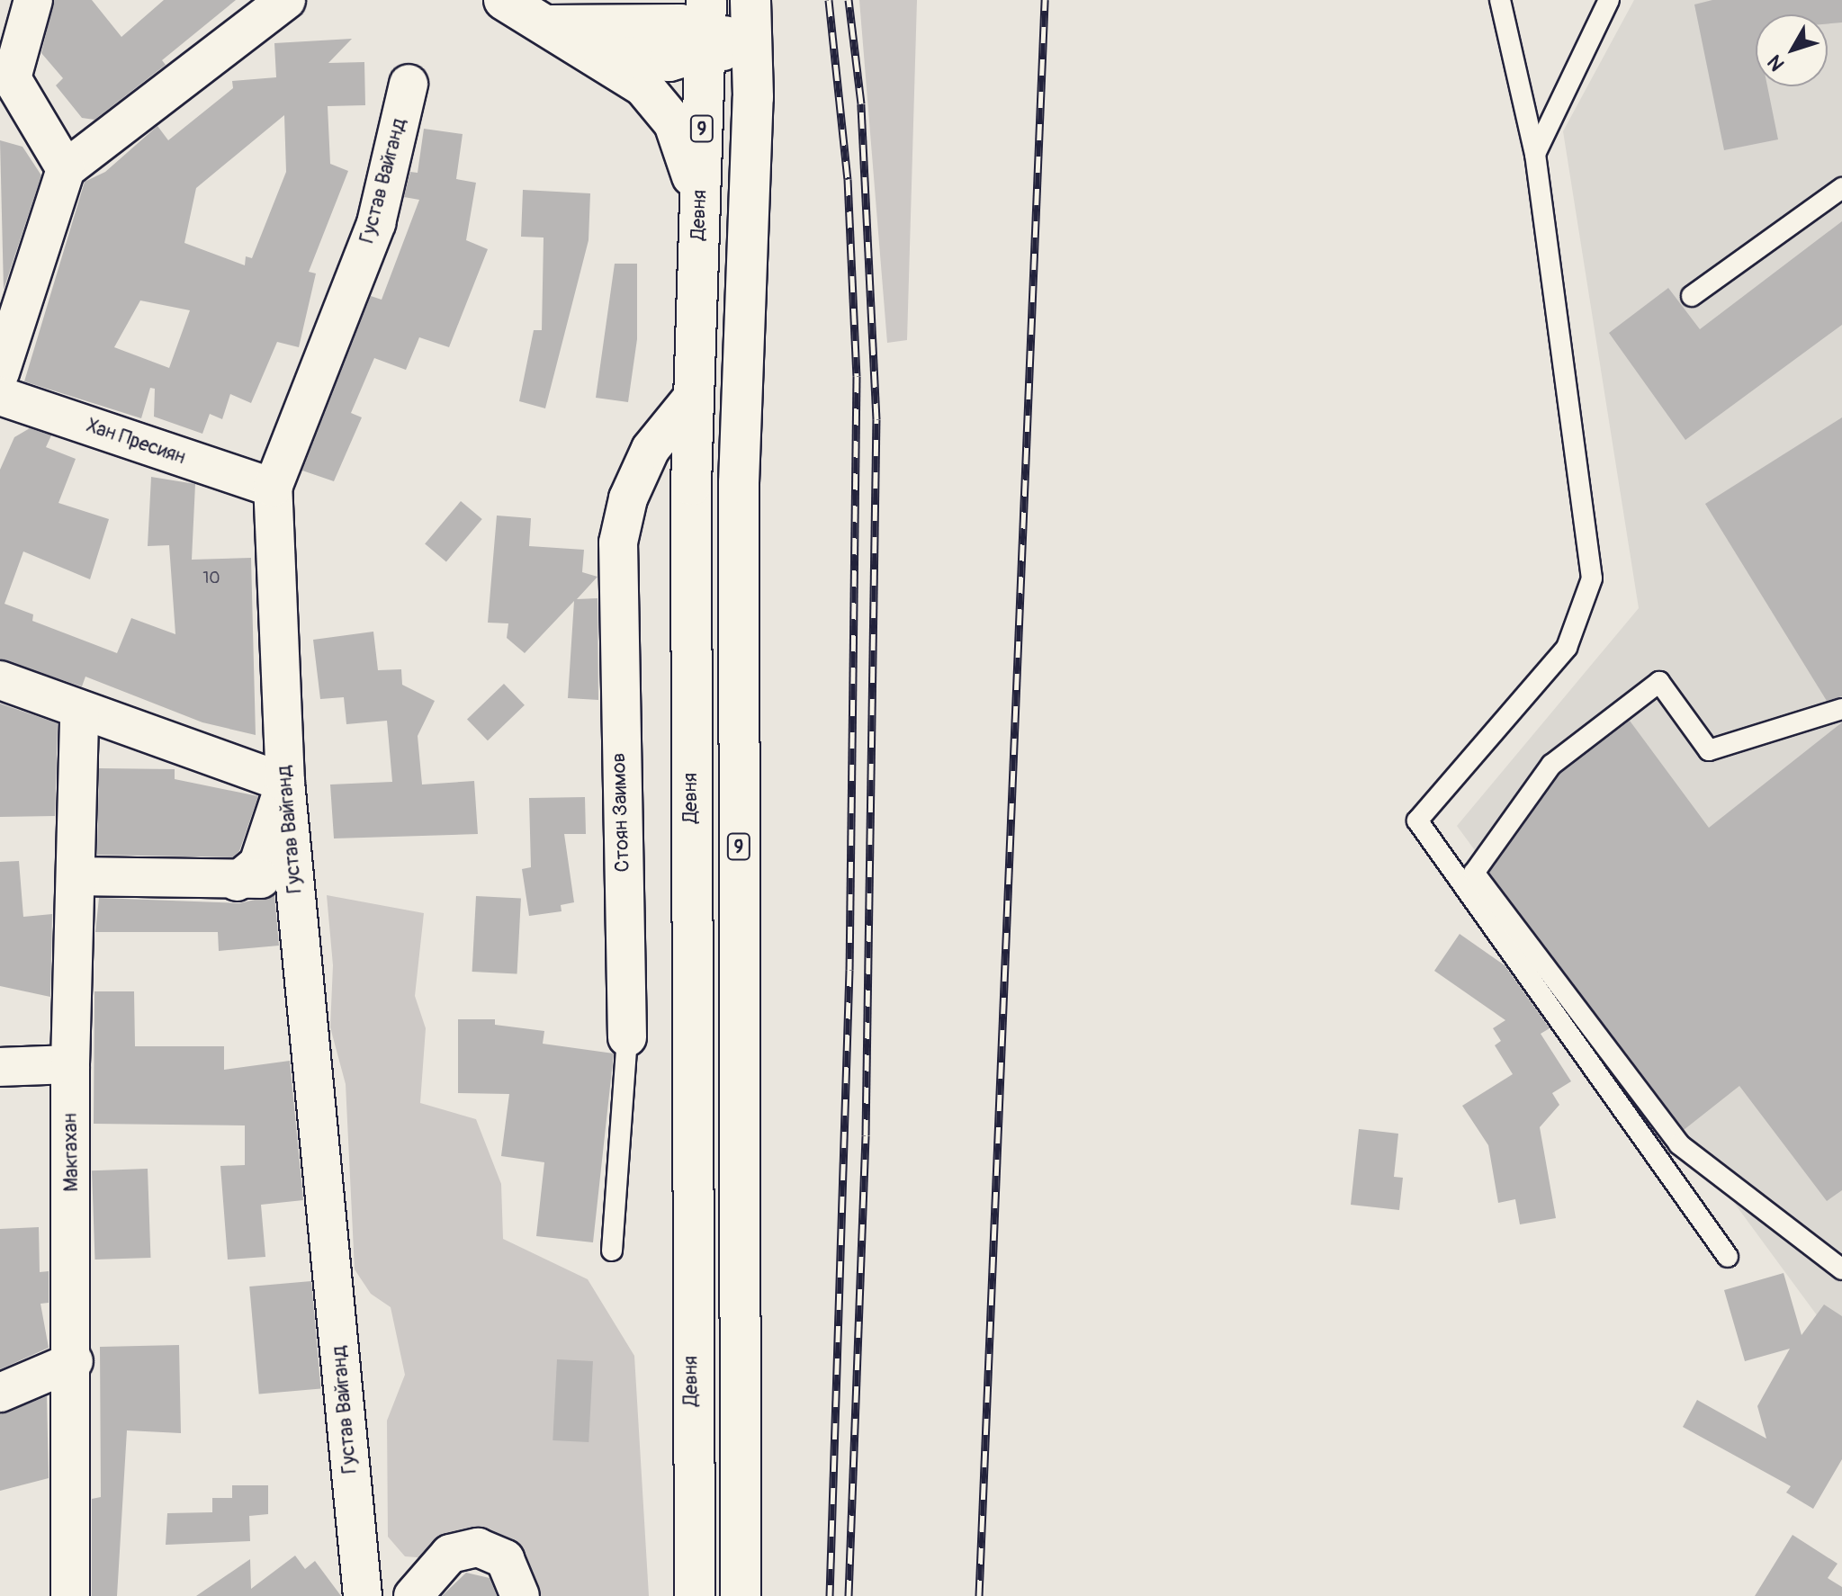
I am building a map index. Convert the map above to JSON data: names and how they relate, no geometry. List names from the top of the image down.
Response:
{
  "streets": {
    "highway": ["9", "Девня"],
    "street": [
      "Густав Вайганд",
      "Хан Пресиян",
      "Стоян Заимов",
      "Макгахан"
    ]
  },
  "crossings": [
    ["Густав Вайганд", "Хан Пресиян"],
    ["Девня", "Стоян Заимов"]
  ],
  "house_numbers": ["10"],
  "north": "bottom left"
}
